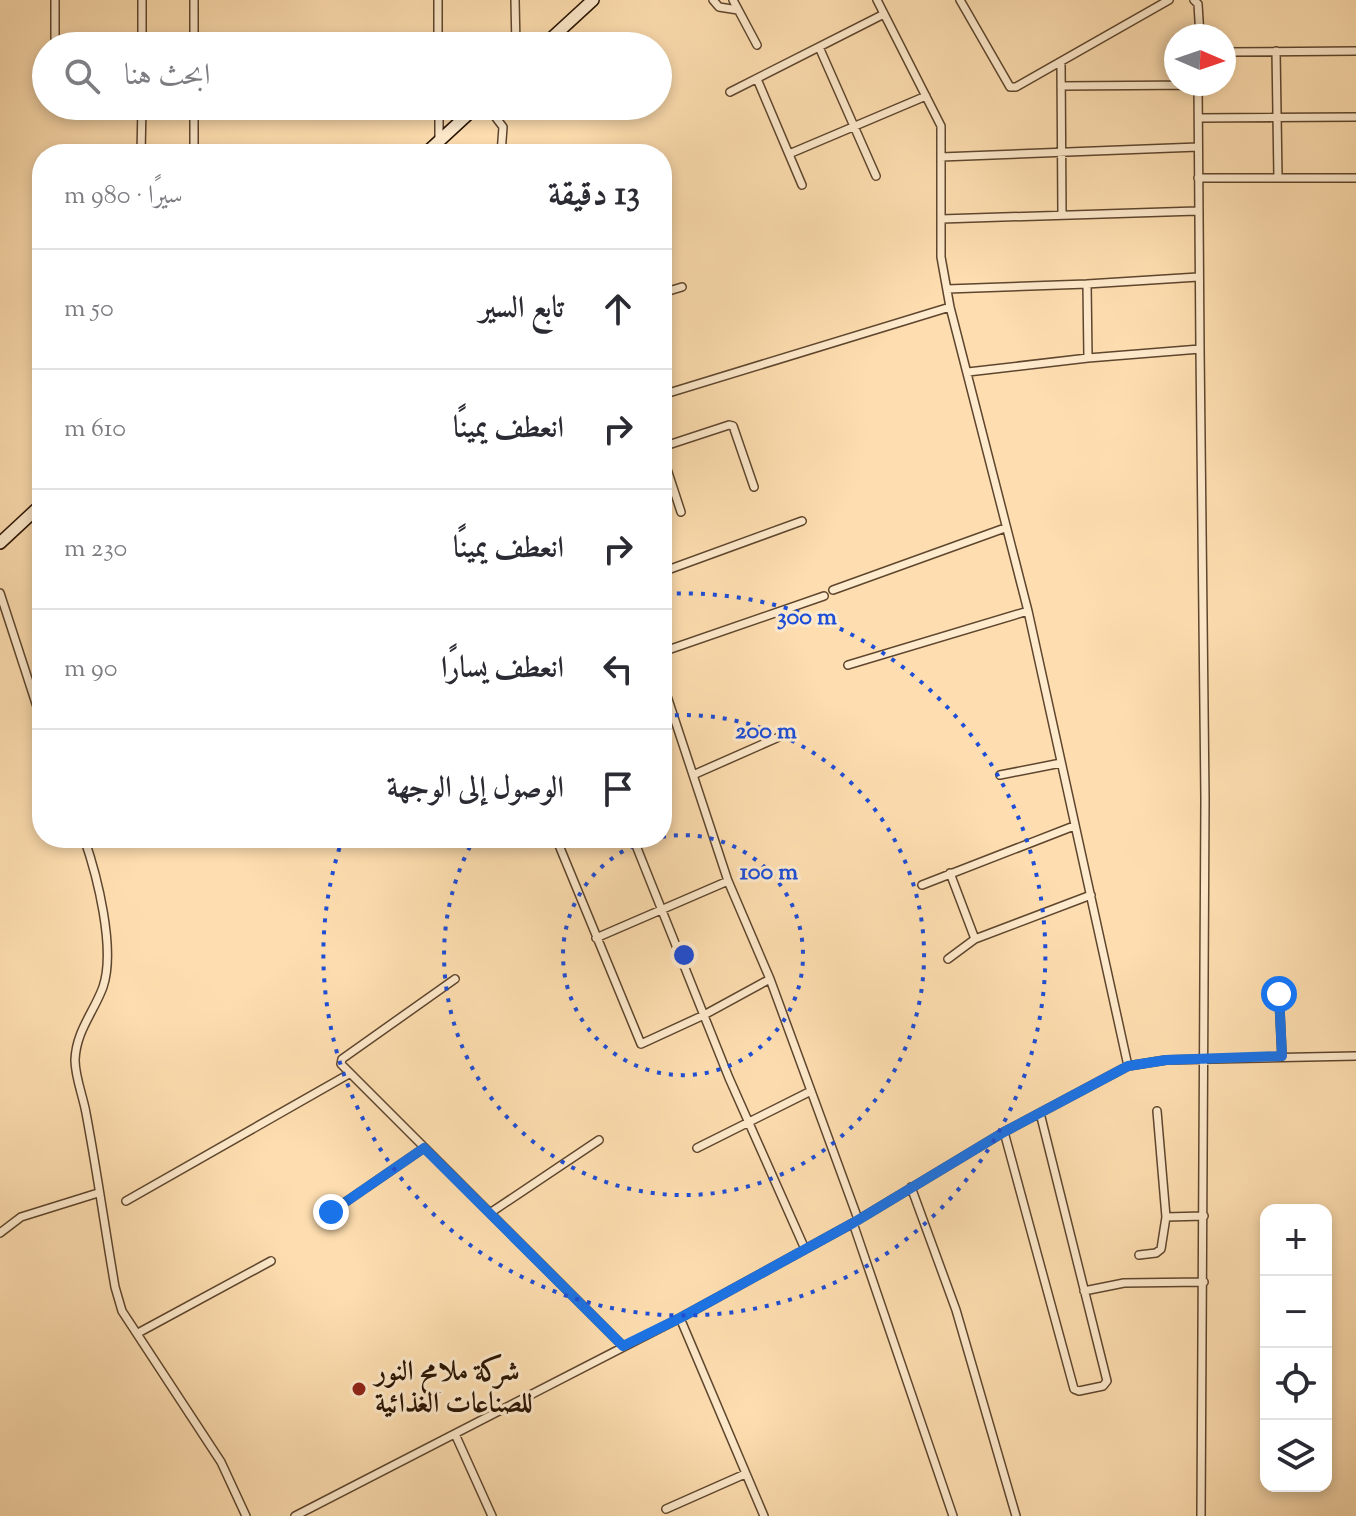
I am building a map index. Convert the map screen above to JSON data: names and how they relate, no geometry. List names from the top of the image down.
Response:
{
  "places": ["شركة ملامح النور للصناعات الغذائية"],
  "north": "right",
  "page": {
    "search": "ابحث هنا",
    "heading": ["13 دقيقة", "سيرًا · 980 m"],
    "list": [
      ["تابع السير", "50 m"],
      ["انعطف يمينًا", "610 m"],
      ["انعطف يمينًا", "230 m"],
      ["انعطف يسارًا", "90 m"],
      "الوصول إلى الوجهة"
    ],
    "map_buttons": ["+", "−"]
  },
  "rings": ["300 m", "200 m", "100 m"]
}
